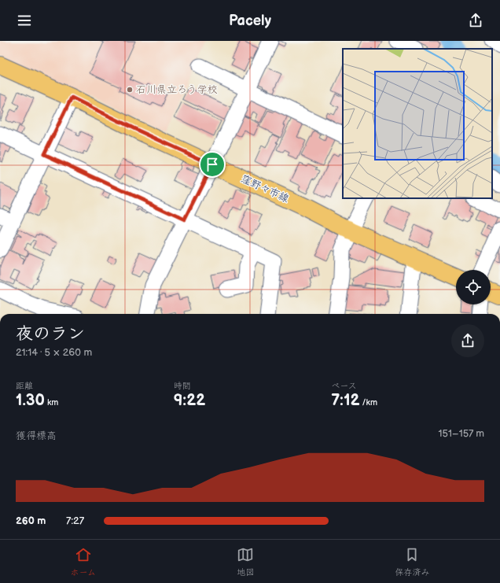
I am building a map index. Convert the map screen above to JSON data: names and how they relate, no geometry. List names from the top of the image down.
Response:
{
  "streets": {
    "main road": ["窪野々市線"]
  },
  "places": ["石川県立ろう学校"],
  "page": {
    "header": "Pacely",
    "heading": ["夜のラン", "21:14 · 5 × 260 m"],
    "stats": [
      ["距離", "1.30 km"],
      ["時間", "9:22"],
      ["ペース", "7:12 /km"]
    ],
    "chart": ["獲得標高", "151–157 m"],
    "list": [
      {
        "name": "260 m",
        "note": "7:27"
      }
    ],
    "tabs": ["ホーム", "地図", "保存済み"]
  }
}
